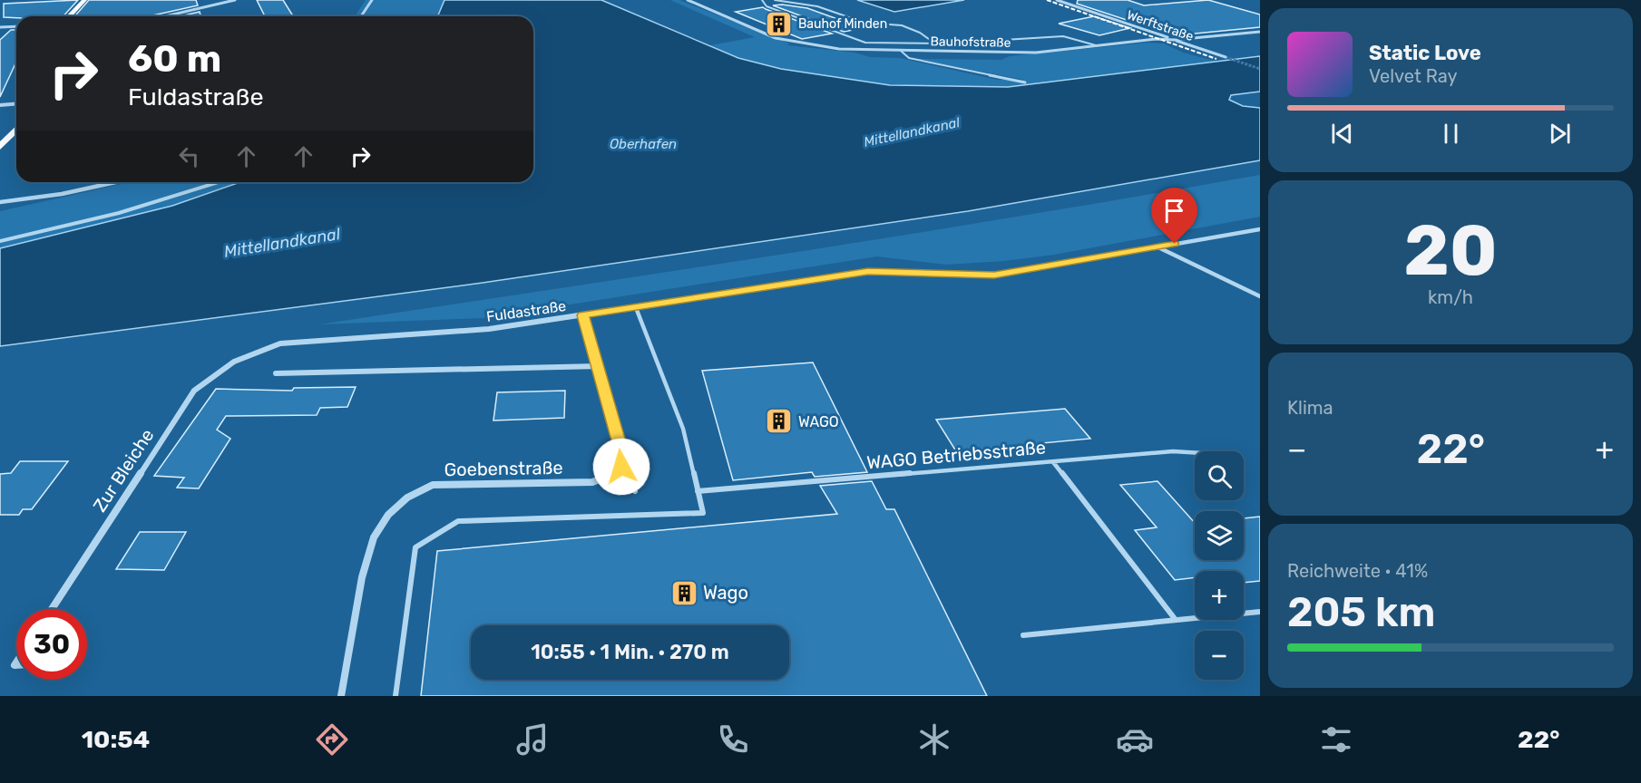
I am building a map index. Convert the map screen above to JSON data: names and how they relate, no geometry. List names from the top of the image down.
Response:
{
  "streets": {
    "street": [
      "Werftstraße",
      "Bauhofstraße",
      "Fuldastraße",
      "Goebenstraße",
      "Zur Bleiche"
    ],
    "lane": ["WAGO Betriebsstraße"]
  },
  "crossings": [
    ["Werftstraße", "Bauhofstraße"],
    ["Fuldastraße", "Zur Bleiche"]
  ],
  "water": ["Mittellandkanal", "Oberhafen"],
  "places": {
    "building": ["Bauhof Minden", "WAGO", "Wago"]
  },
  "page": {
    "turn": ["60 m", "Fuldastraße"],
    "song": ["Static Love", "Velvet Ray"],
    "tile": [
      ["20", "km/h"],
      "Klima",
      ["Reichweite · 41%", "205 km"]
    ],
    "heat": ["−", "22°", "+"],
    "map_buttons": ["+", "−"],
    "limit": "30",
    "trip": "10:55 · 1 Min. · 270 m",
    "tabs": ["10:54", "22°"]
  }
}
